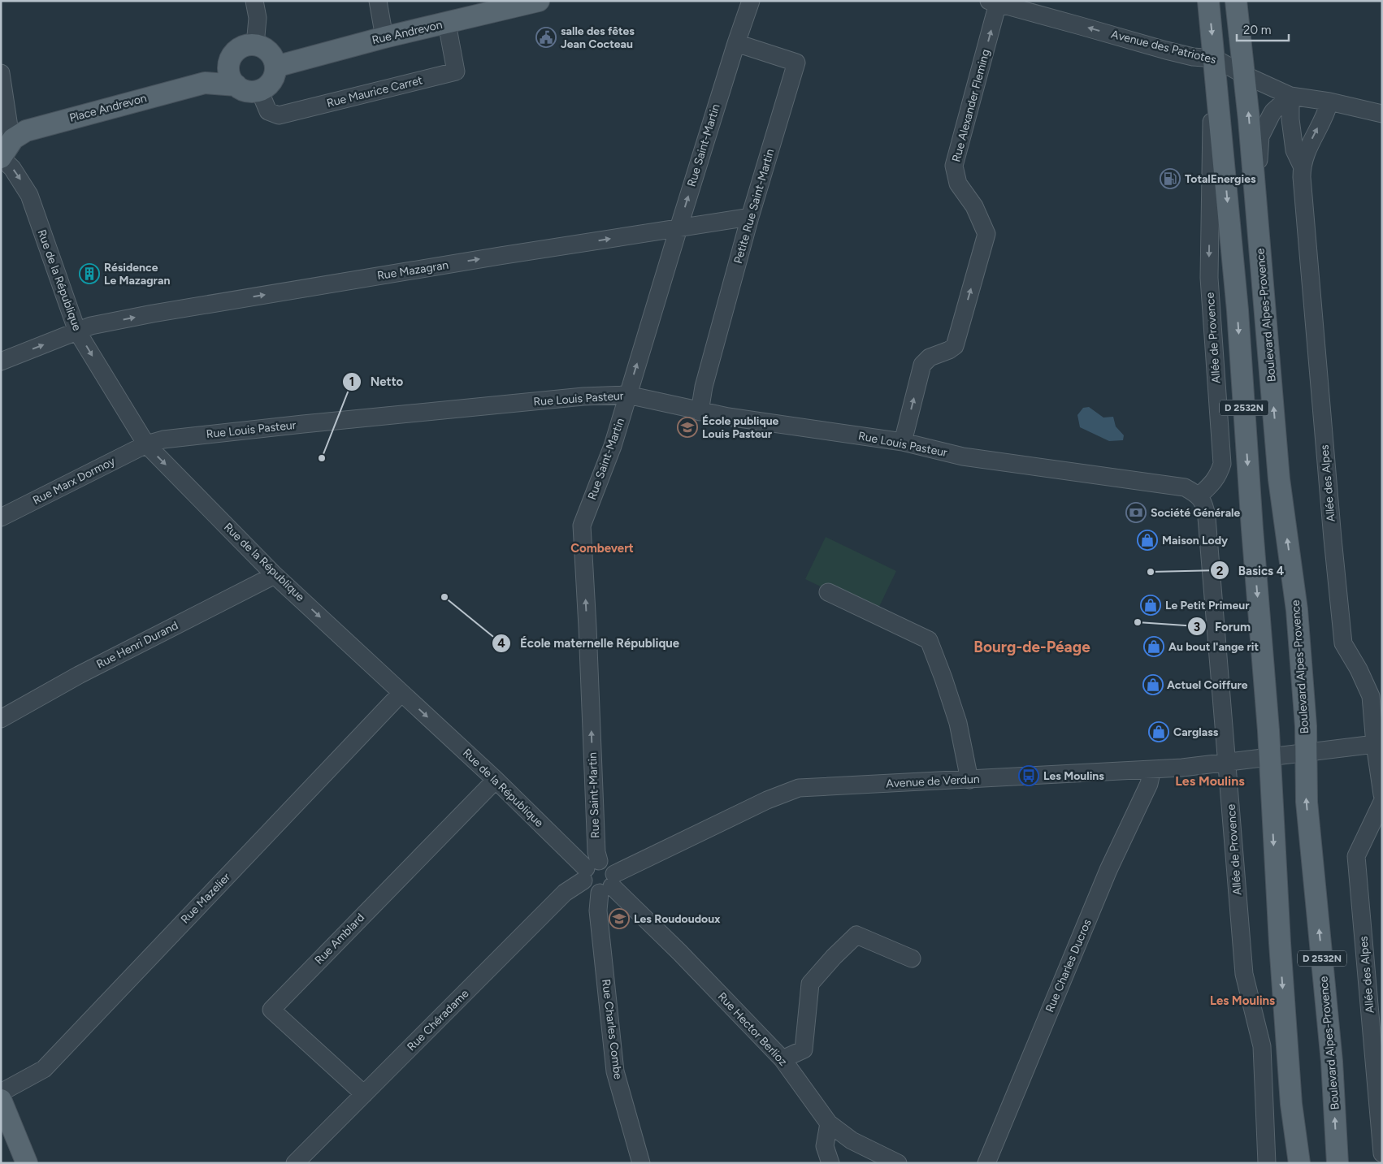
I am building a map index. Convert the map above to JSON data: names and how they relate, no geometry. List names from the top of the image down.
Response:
{
  "streets": {
    "main road": [
      "Rue Andrevon",
      "Place Andrevon",
      "Boulevard Alpes-Provence",
      "D 2532N"
    ],
    "street": [
      "Avenue des Patriotes",
      "Rue Maurice Carret",
      "Rue Alexander Fleming",
      "Rue Saint-Martin",
      "Petite Rue Saint-Martin",
      "Rue Mazagran",
      "Rue de la République",
      "Allée de Provence",
      "Rue Louis Pasteur",
      "Rue Marx Dormoy",
      "Allée des Alpes",
      "Rue Henri Durand",
      "Avenue de Verdun",
      "Rue Mazelier",
      "Rue Amblard",
      "Rue Charles Ducros",
      "Rue Chéradame",
      "Rue Charles Combe",
      "Rue Hector Berlioz"
    ]
  },
  "crossings": [
    ["Rue Andrevon", "Rue Maurice Carret"],
    ["Rue Andrevon", "Place Andrevon"],
    ["Avenue des Patriotes", "Rue Alexander Fleming"],
    ["Avenue des Patriotes", "Boulevard Alpes-Provence"],
    ["Avenue des Patriotes", "D 2532N"],
    ["Avenue des Patriotes", "Allée des Alpes"],
    ["Rue Maurice Carret", "Place Andrevon"],
    ["Rue Alexander Fleming", "Rue Louis Pasteur"],
    ["Place Andrevon", "Rue de la République"],
    ["Rue Saint-Martin", "Petite Rue Saint-Martin"],
    ["Rue Saint-Martin", "Rue Mazagran"],
    ["Rue Saint-Martin", "Rue de la République"],
    ["Rue Saint-Martin", "Rue Louis Pasteur"],
    ["Rue Saint-Martin", "Rue Chéradame"],
    ["Petite Rue Saint-Martin", "Rue Mazagran"],
    ["Petite Rue Saint-Martin", "Rue Louis Pasteur"],
    ["Rue Mazagran", "Rue de la République"],
    ["Rue de la République", "Rue Louis Pasteur"],
    ["Rue de la République", "Rue Marx Dormoy"],
    ["Rue de la République", "Rue Henri Durand"],
    ["Rue de la République", "Rue Mazelier"],
    ["Rue de la République", "Rue Amblard"],
    ["Rue de la République", "Rue Chéradame"],
    ["Boulevard Alpes-Provence", "Avenue de Verdun"],
    ["Allée de Provence", "Rue Louis Pasteur"],
    ["Allée de Provence", "D 2532N"],
    ["Allée de Provence", "Avenue de Verdun"],
    ["Rue Louis Pasteur", "Rue Marx Dormoy"],
    ["D 2532N", "Avenue de Verdun"],
    ["Avenue de Verdun", "Rue Charles Ducros"],
    ["Avenue de Verdun", "Rue Charles Combe"],
    ["Avenue de Verdun", "Rue Hector Berlioz"],
    ["Rue Amblard", "Rue Chéradame"],
    ["Rue Charles Combe", "Rue Hector Berlioz"]
  ],
  "one_way": [
    "Avenue des Patriotes",
    "Rue Alexander Fleming",
    "Rue Saint-Martin",
    "Rue Mazagran",
    "Rue de la République",
    "Allée de Provence"
  ],
  "districts": [
    "Combevert",
    "Bourg-de-Péage",
    "Les Moulins",
    "Les Moulins"
  ],
  "places": {
    "public building": ["salle des fêtes Jean Cocteau"],
    "fuel station": ["TotalEnergies"],
    "building": ["Résidence Le Mazagran"],
    "school or university": ["École publique Louis Pasteur", "Les Roudoudoux"],
    "other": [
      "Netto",
      "Basics 4",
      "École maternelle République",
      "Forum"
    ],
    "bank": ["Société Générale"],
    "shop": [
      "Maison Lody",
      "Le Petit Primeur",
      "Au bout l'ange rit",
      "Actuel Coiffure",
      "Carglass"
    ],
    "bus stop": ["Les Moulins"]
  },
  "scale_bar": "20 m"
}
